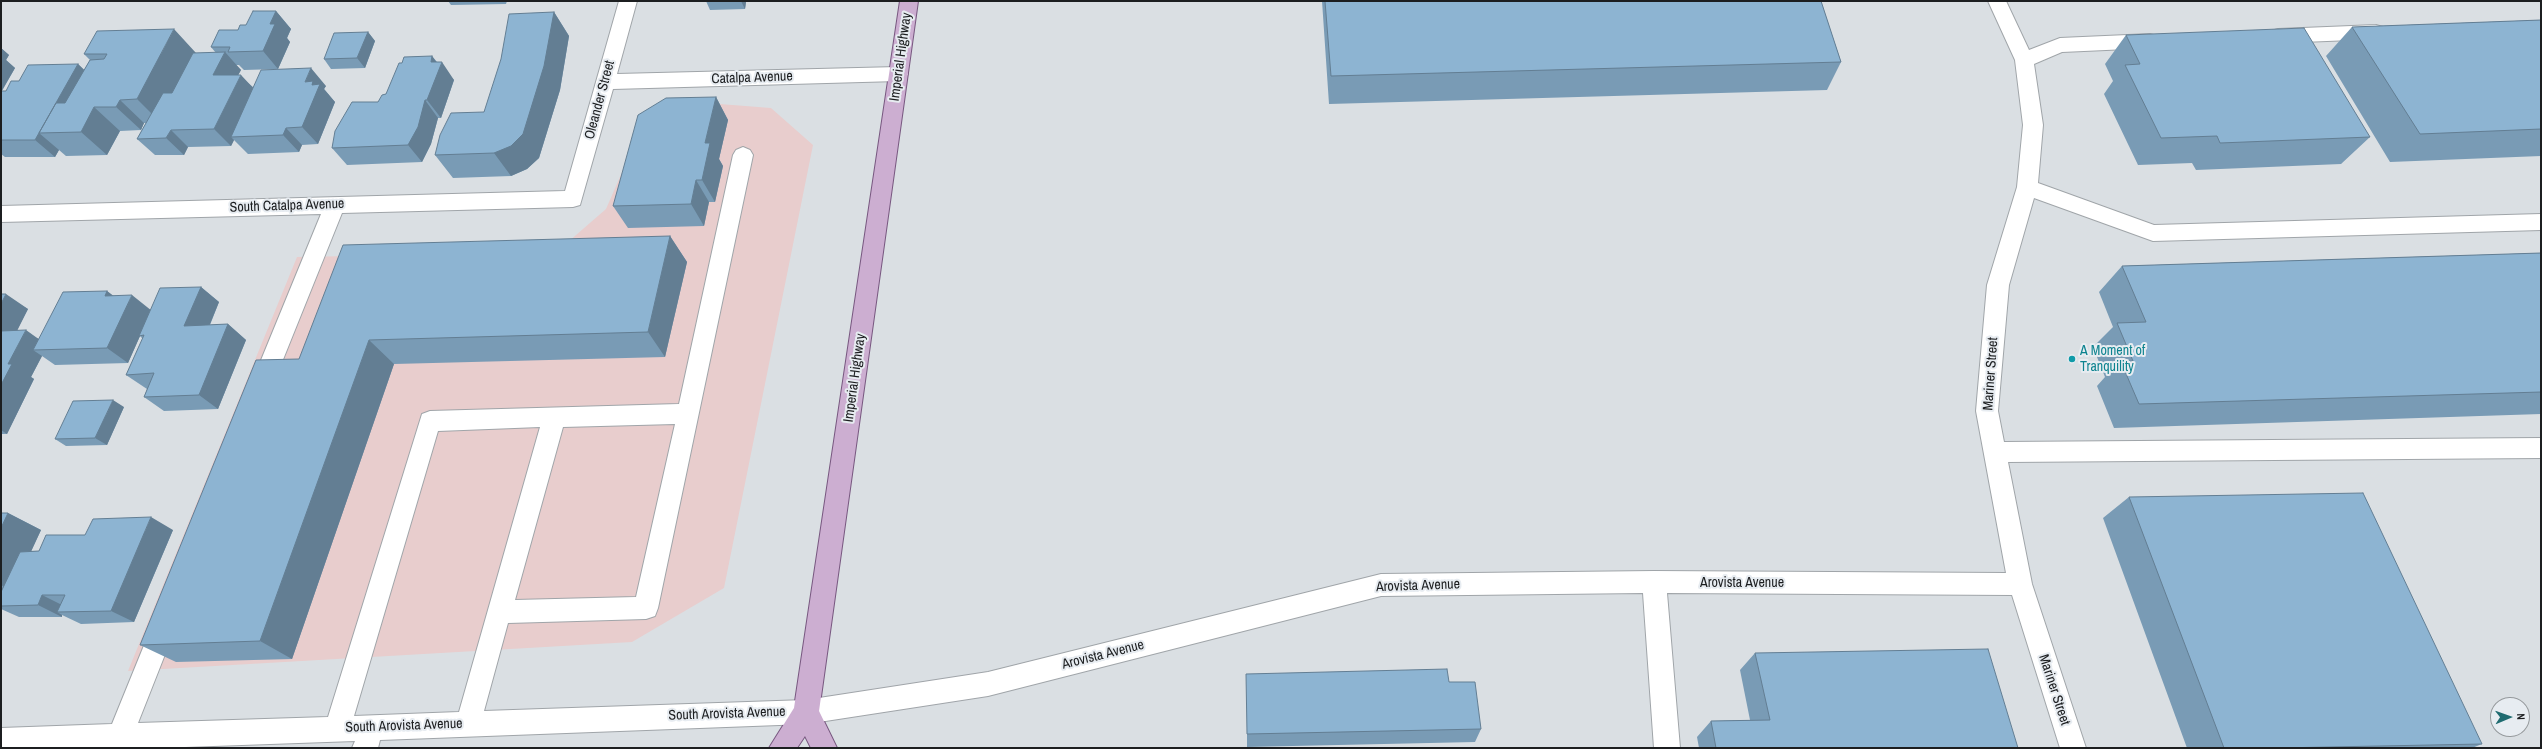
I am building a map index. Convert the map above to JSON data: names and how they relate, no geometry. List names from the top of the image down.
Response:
{
  "streets": {
    "main road": ["Imperial Highway"],
    "street": [
      "Catalpa Avenue",
      "Oleander Street",
      "South Catalpa Avenue",
      "Mariner Street",
      "Arovista Avenue",
      "South Arovista Avenue"
    ]
  },
  "crossings": [
    ["Imperial Highway", "Catalpa Avenue"],
    ["Imperial Highway", "Arovista Avenue"],
    ["Imperial Highway", "South Arovista Avenue"],
    ["Catalpa Avenue", "Oleander Street"],
    ["Oleander Street", "South Catalpa Avenue"],
    ["Mariner Street", "Arovista Avenue"],
    ["Arovista Avenue", "South Arovista Avenue"]
  ],
  "places": ["A Moment of Tranquility"],
  "north": "right"
}
